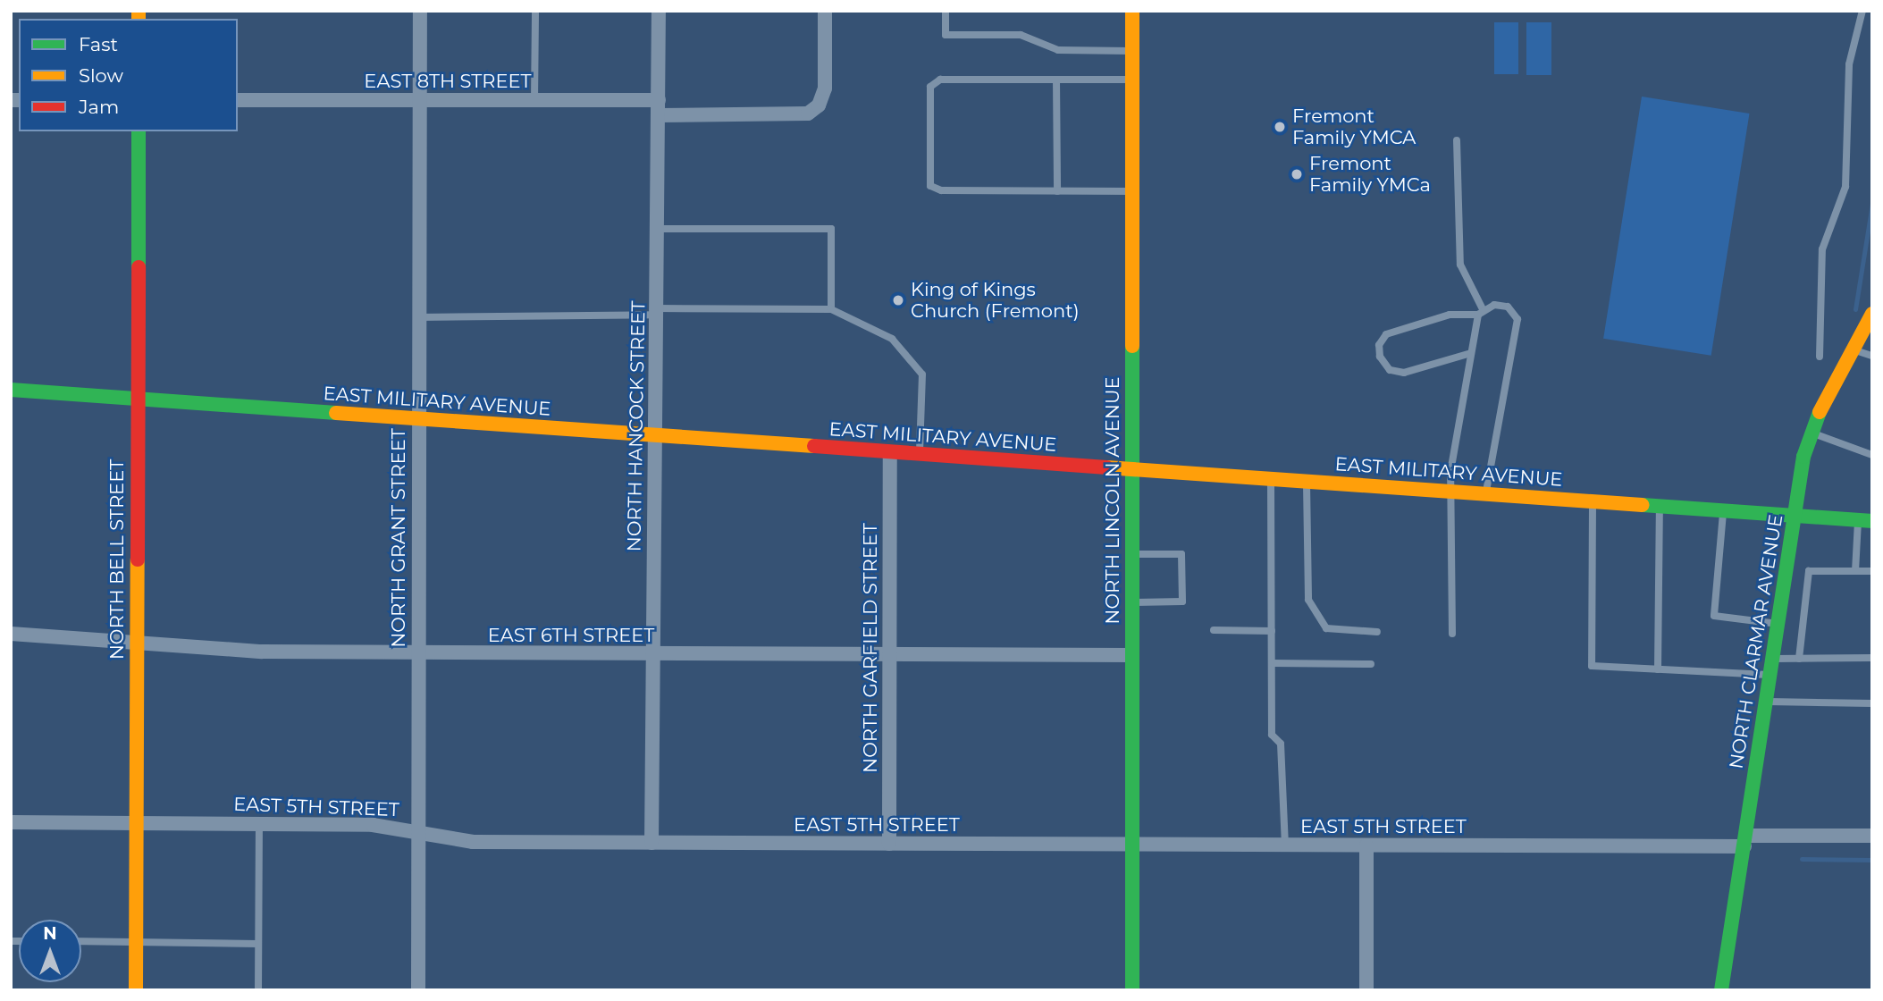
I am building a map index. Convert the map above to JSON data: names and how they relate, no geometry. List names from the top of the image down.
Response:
{
  "streets": {
    "main road": [
      "EAST MILITARY AVENUE",
      "NORTH LINCOLN AVENUE",
      "NORTH BELL STREET",
      "NORTH CLARMAR AVENUE"
    ],
    "street": [
      "EAST 8TH STREET",
      "NORTH HANCOCK STREET",
      "NORTH GRANT STREET",
      "EAST 6TH STREET",
      "NORTH GARFIELD STREET",
      "EAST 5TH STREET"
    ]
  },
  "crossings": [
    ["EAST 8TH STREET", "NORTH HANCOCK STREET"],
    ["EAST 8TH STREET", "NORTH GRANT STREET"],
    ["EAST MILITARY AVENUE", "NORTH HANCOCK STREET"],
    ["EAST MILITARY AVENUE", "NORTH LINCOLN AVENUE"],
    ["EAST MILITARY AVENUE", "NORTH GRANT STREET"],
    ["EAST MILITARY AVENUE", "NORTH BELL STREET"],
    ["EAST MILITARY AVENUE", "NORTH CLARMAR AVENUE"],
    ["EAST MILITARY AVENUE", "NORTH GARFIELD STREET"],
    ["NORTH HANCOCK STREET", "EAST 6TH STREET"],
    ["NORTH HANCOCK STREET", "EAST 5TH STREET"],
    ["NORTH LINCOLN AVENUE", "EAST 6TH STREET"],
    ["NORTH LINCOLN AVENUE", "EAST 5TH STREET"],
    ["NORTH GRANT STREET", "EAST 6TH STREET"],
    ["NORTH GRANT STREET", "EAST 5TH STREET"],
    ["NORTH BELL STREET", "EAST 6TH STREET"],
    ["NORTH BELL STREET", "EAST 5TH STREET"],
    ["EAST 6TH STREET", "NORTH GARFIELD STREET"],
    ["NORTH CLARMAR AVENUE", "EAST 5TH STREET"],
    ["NORTH GARFIELD STREET", "EAST 5TH STREET"]
  ],
  "places": ["Fremont Family YMCA", "Fremont Family YMCa", "King of Kings Church (Fremont)"],
  "legend": ["Fast", "Slow", "Jam"],
  "north": "top"
}
